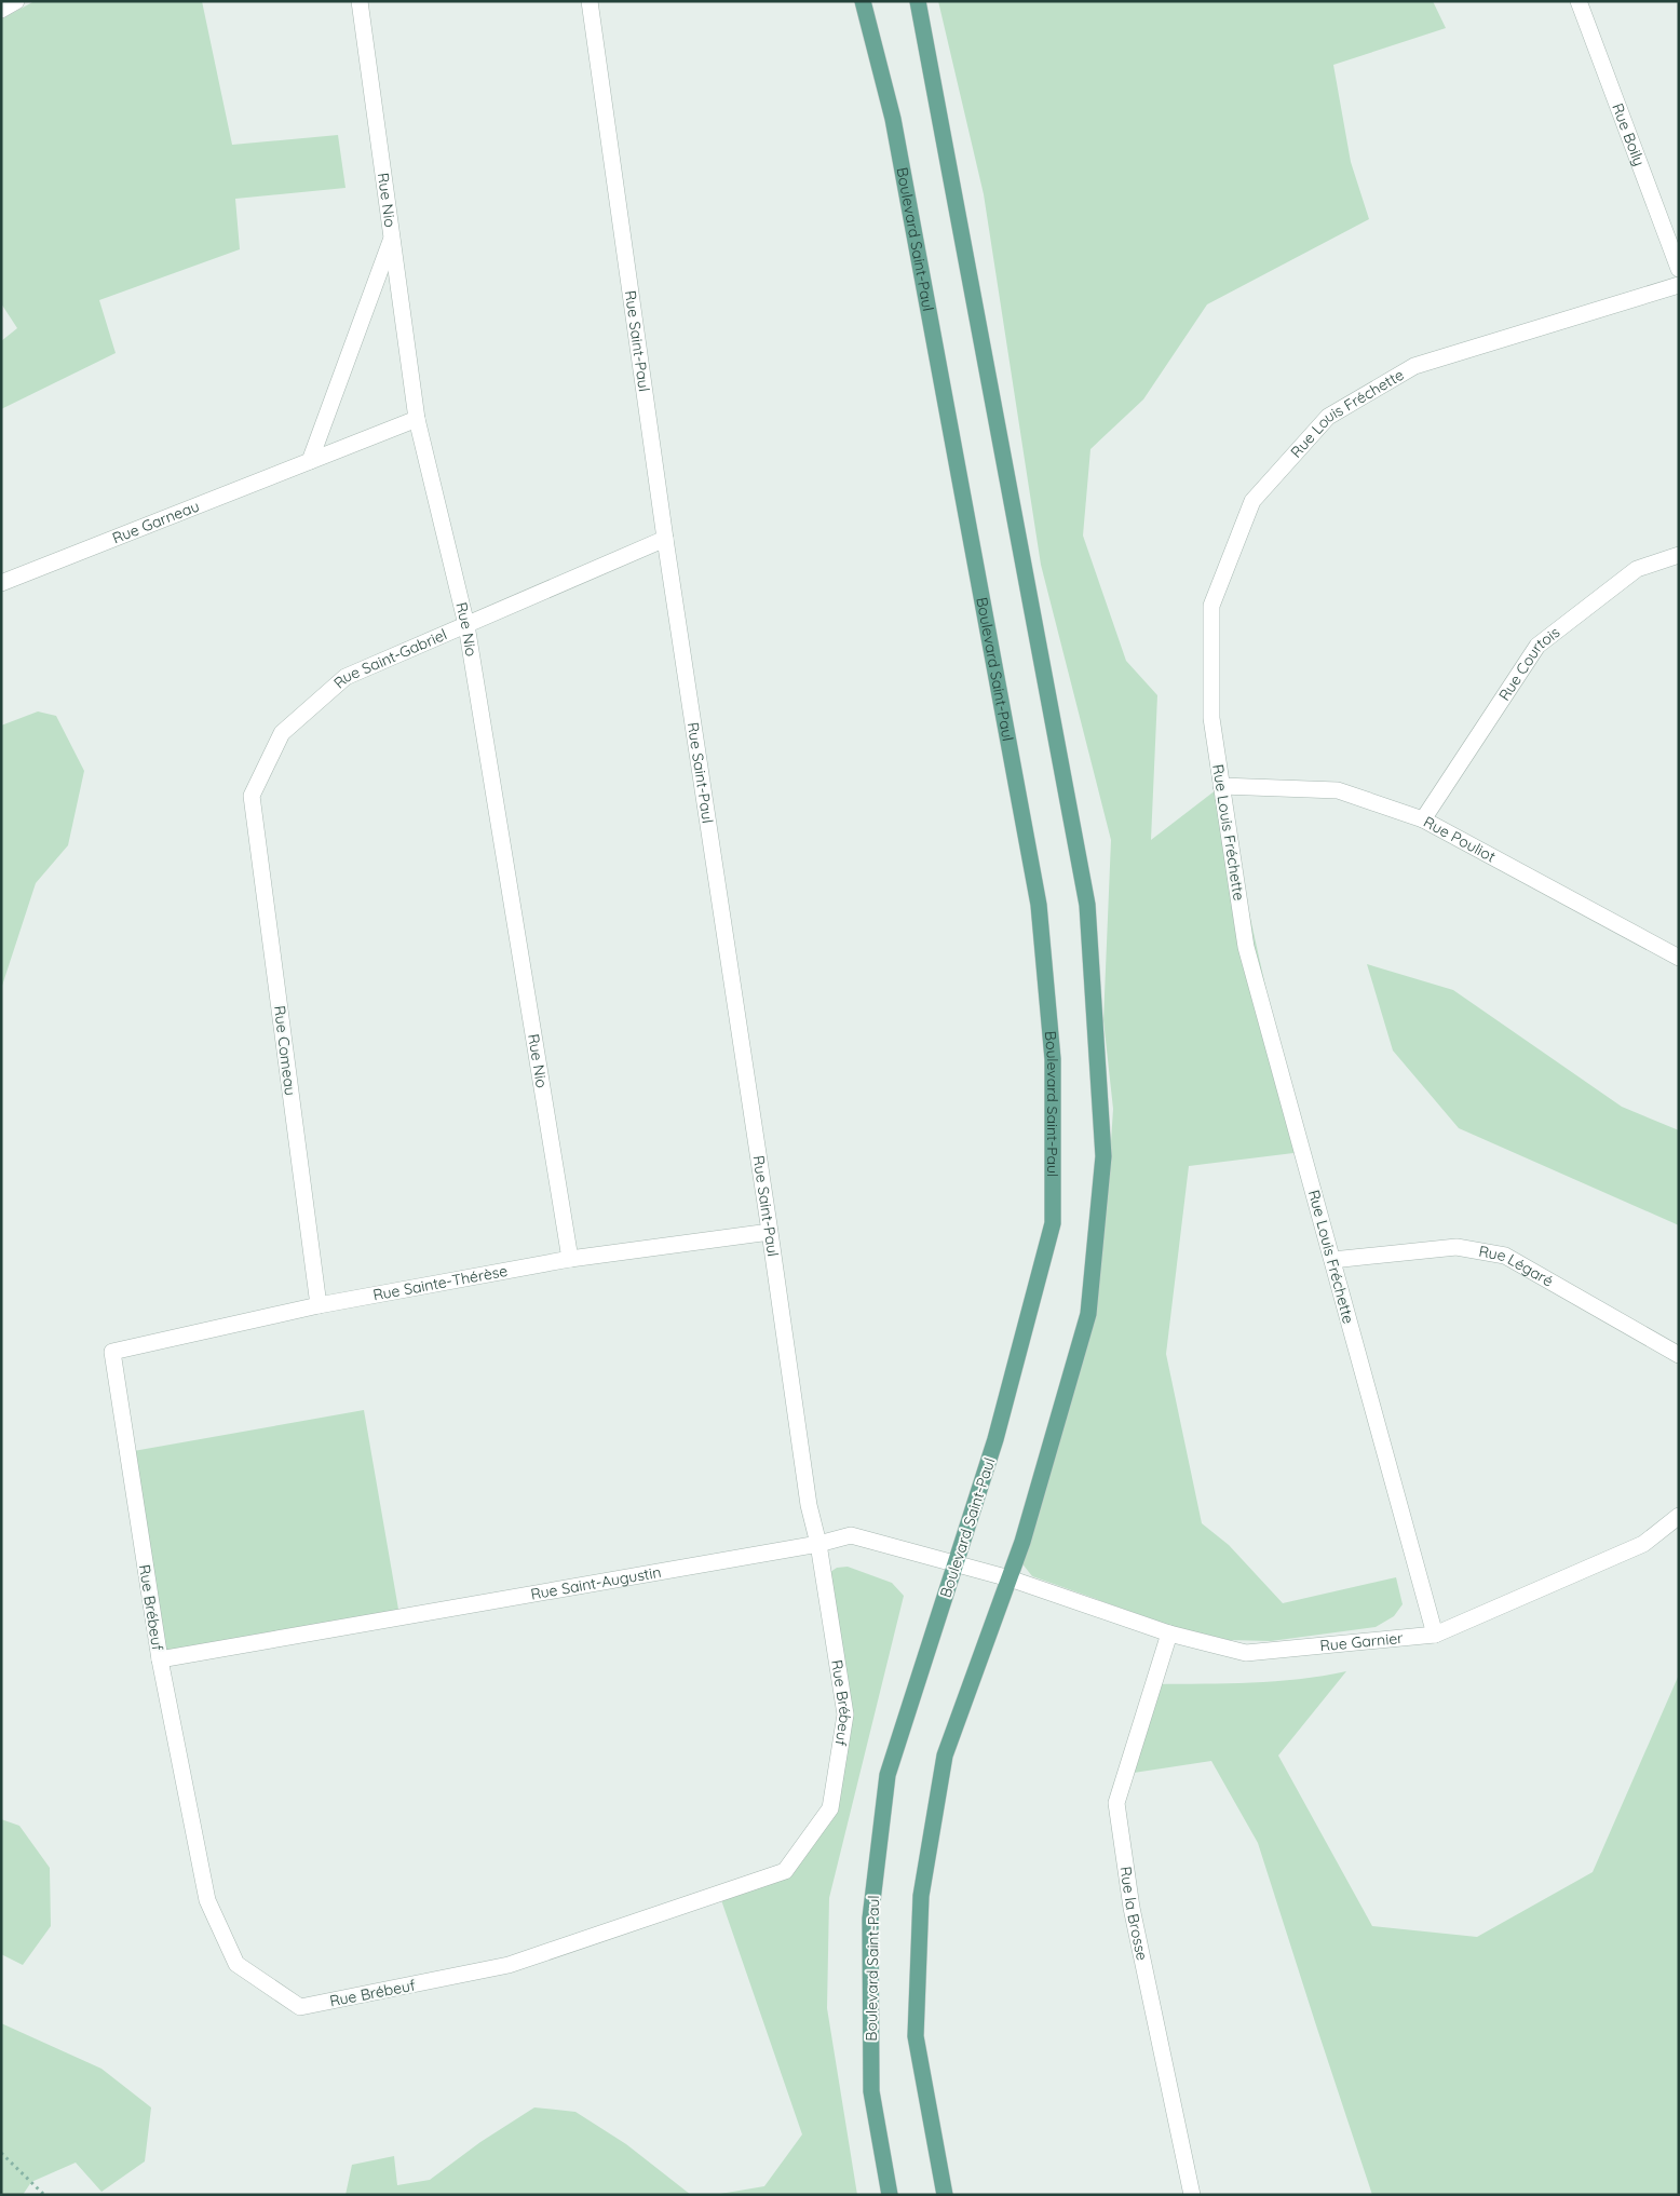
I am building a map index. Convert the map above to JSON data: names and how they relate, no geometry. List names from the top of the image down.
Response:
{
  "streets": {
    "main road": ["Boulevard Saint-Paul"],
    "street": [
      "Rue Boily",
      "Rue Nio",
      "Rue Saint-Paul",
      "Rue Louis Fréchette",
      "Rue Garneau",
      "Rue Saint-Gabriel",
      "Rue Courtois",
      "Rue Pouliot",
      "Rue Comeau",
      "Rue Légaré",
      "Rue Sainte-Thérèse",
      "Rue Saint-Augustin",
      "Rue Brébeuf",
      "Rue Garnier",
      "Rue la Brosse"
    ]
  },
  "crossings": [
    ["Rue Nio", "Rue Garneau"],
    ["Rue Nio", "Rue Saint-Gabriel"],
    ["Rue Nio", "Rue Sainte-Thérèse"],
    ["Boulevard Saint-Paul", "Rue Saint-Augustin"],
    ["Rue Saint-Paul", "Rue Saint-Gabriel"],
    ["Rue Saint-Paul", "Rue Sainte-Thérèse"],
    ["Rue Saint-Paul", "Rue Saint-Augustin"],
    ["Rue Saint-Paul", "Rue Brébeuf"],
    ["Rue Louis Fréchette", "Rue Pouliot"],
    ["Rue Louis Fréchette", "Rue Légaré"],
    ["Rue Louis Fréchette", "Rue Garnier"],
    ["Rue Saint-Gabriel", "Rue Comeau"],
    ["Rue Courtois", "Rue Pouliot"],
    ["Rue Comeau", "Rue Sainte-Thérèse"],
    ["Rue Sainte-Thérèse", "Rue Brébeuf"],
    ["Rue Saint-Augustin", "Rue Brébeuf"],
    ["Rue Saint-Augustin", "Rue Garnier"],
    ["Rue Garnier", "Rue la Brosse"]
  ]
}
